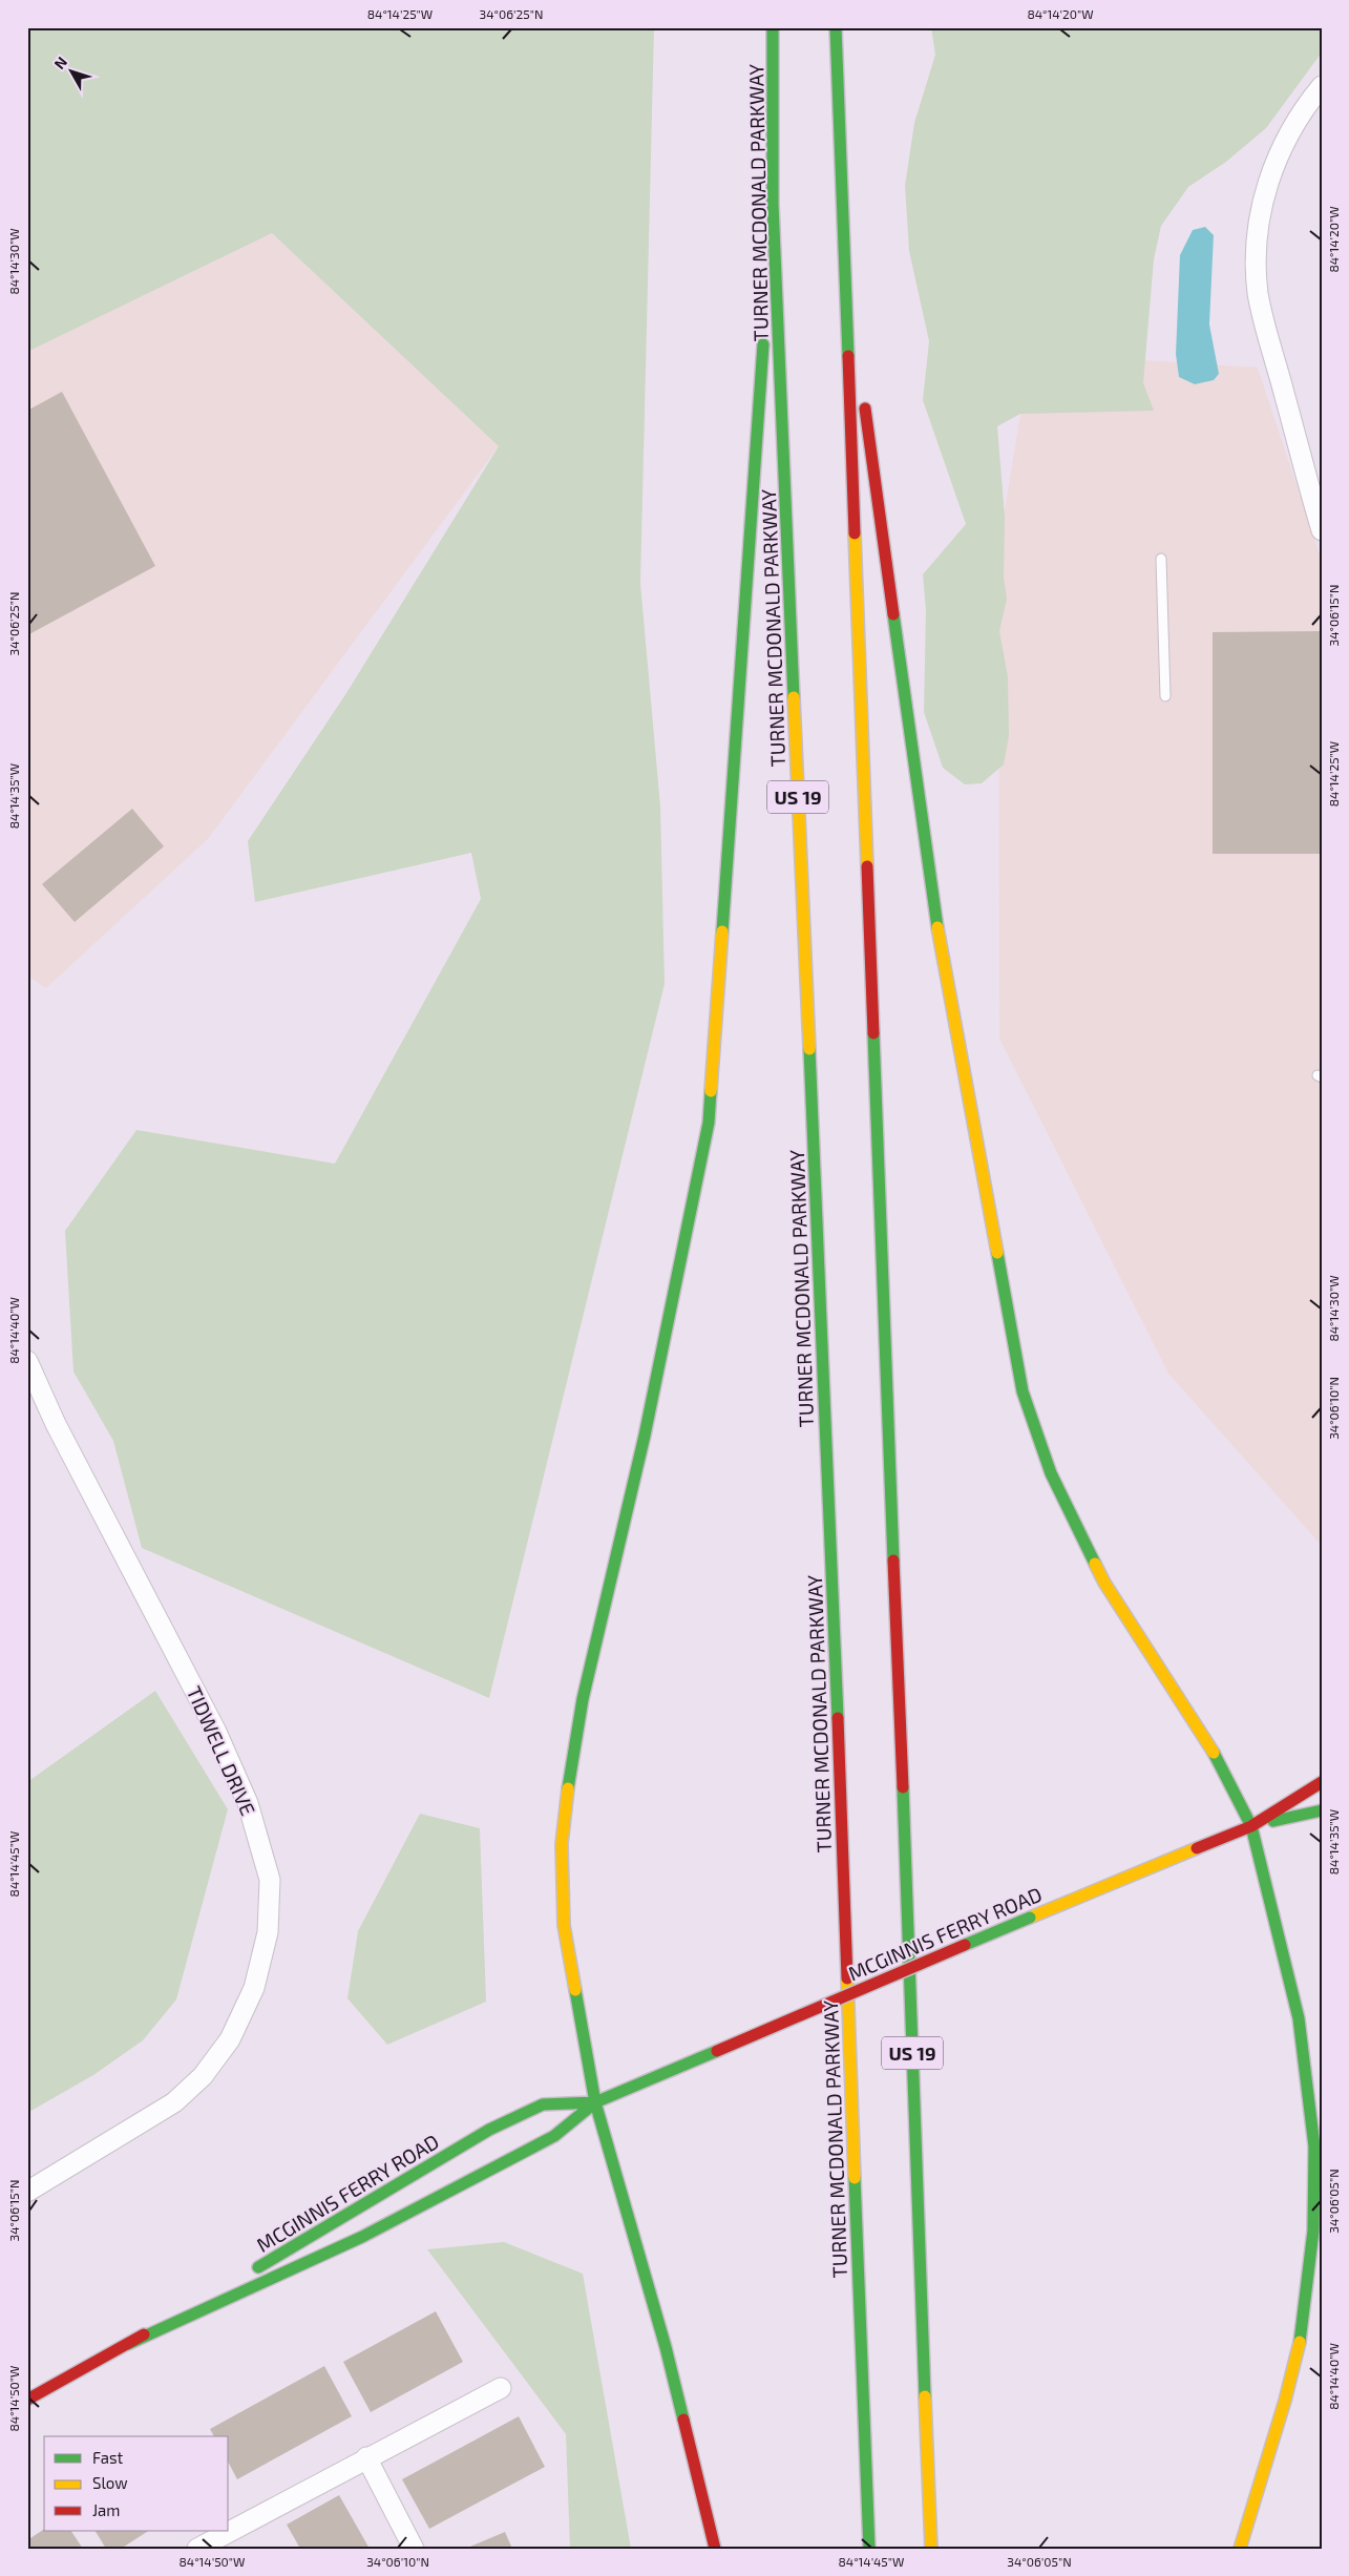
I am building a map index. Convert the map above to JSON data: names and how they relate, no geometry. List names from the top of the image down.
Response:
{
  "streets": {
    "main road": ["TURNER MCDONALD PARKWAY", "US 19", "MCGINNIS FERRY ROAD"],
    "street": ["TIDWELL DRIVE"]
  },
  "legend": ["Fast", "Slow", "Jam"],
  "north": "top left",
  "coordinates": [
    "84°14'25\"W",
    "34°06'25\"N",
    "84°14'20\"W",
    "84°14'30\"W",
    "34°06'15\"N",
    "84°14'35\"W",
    "84°14'40\"W",
    "34°06'10\"N",
    "84°14'45\"W",
    "34°06'05\"N",
    "84°14'50\"W"
  ]
}
